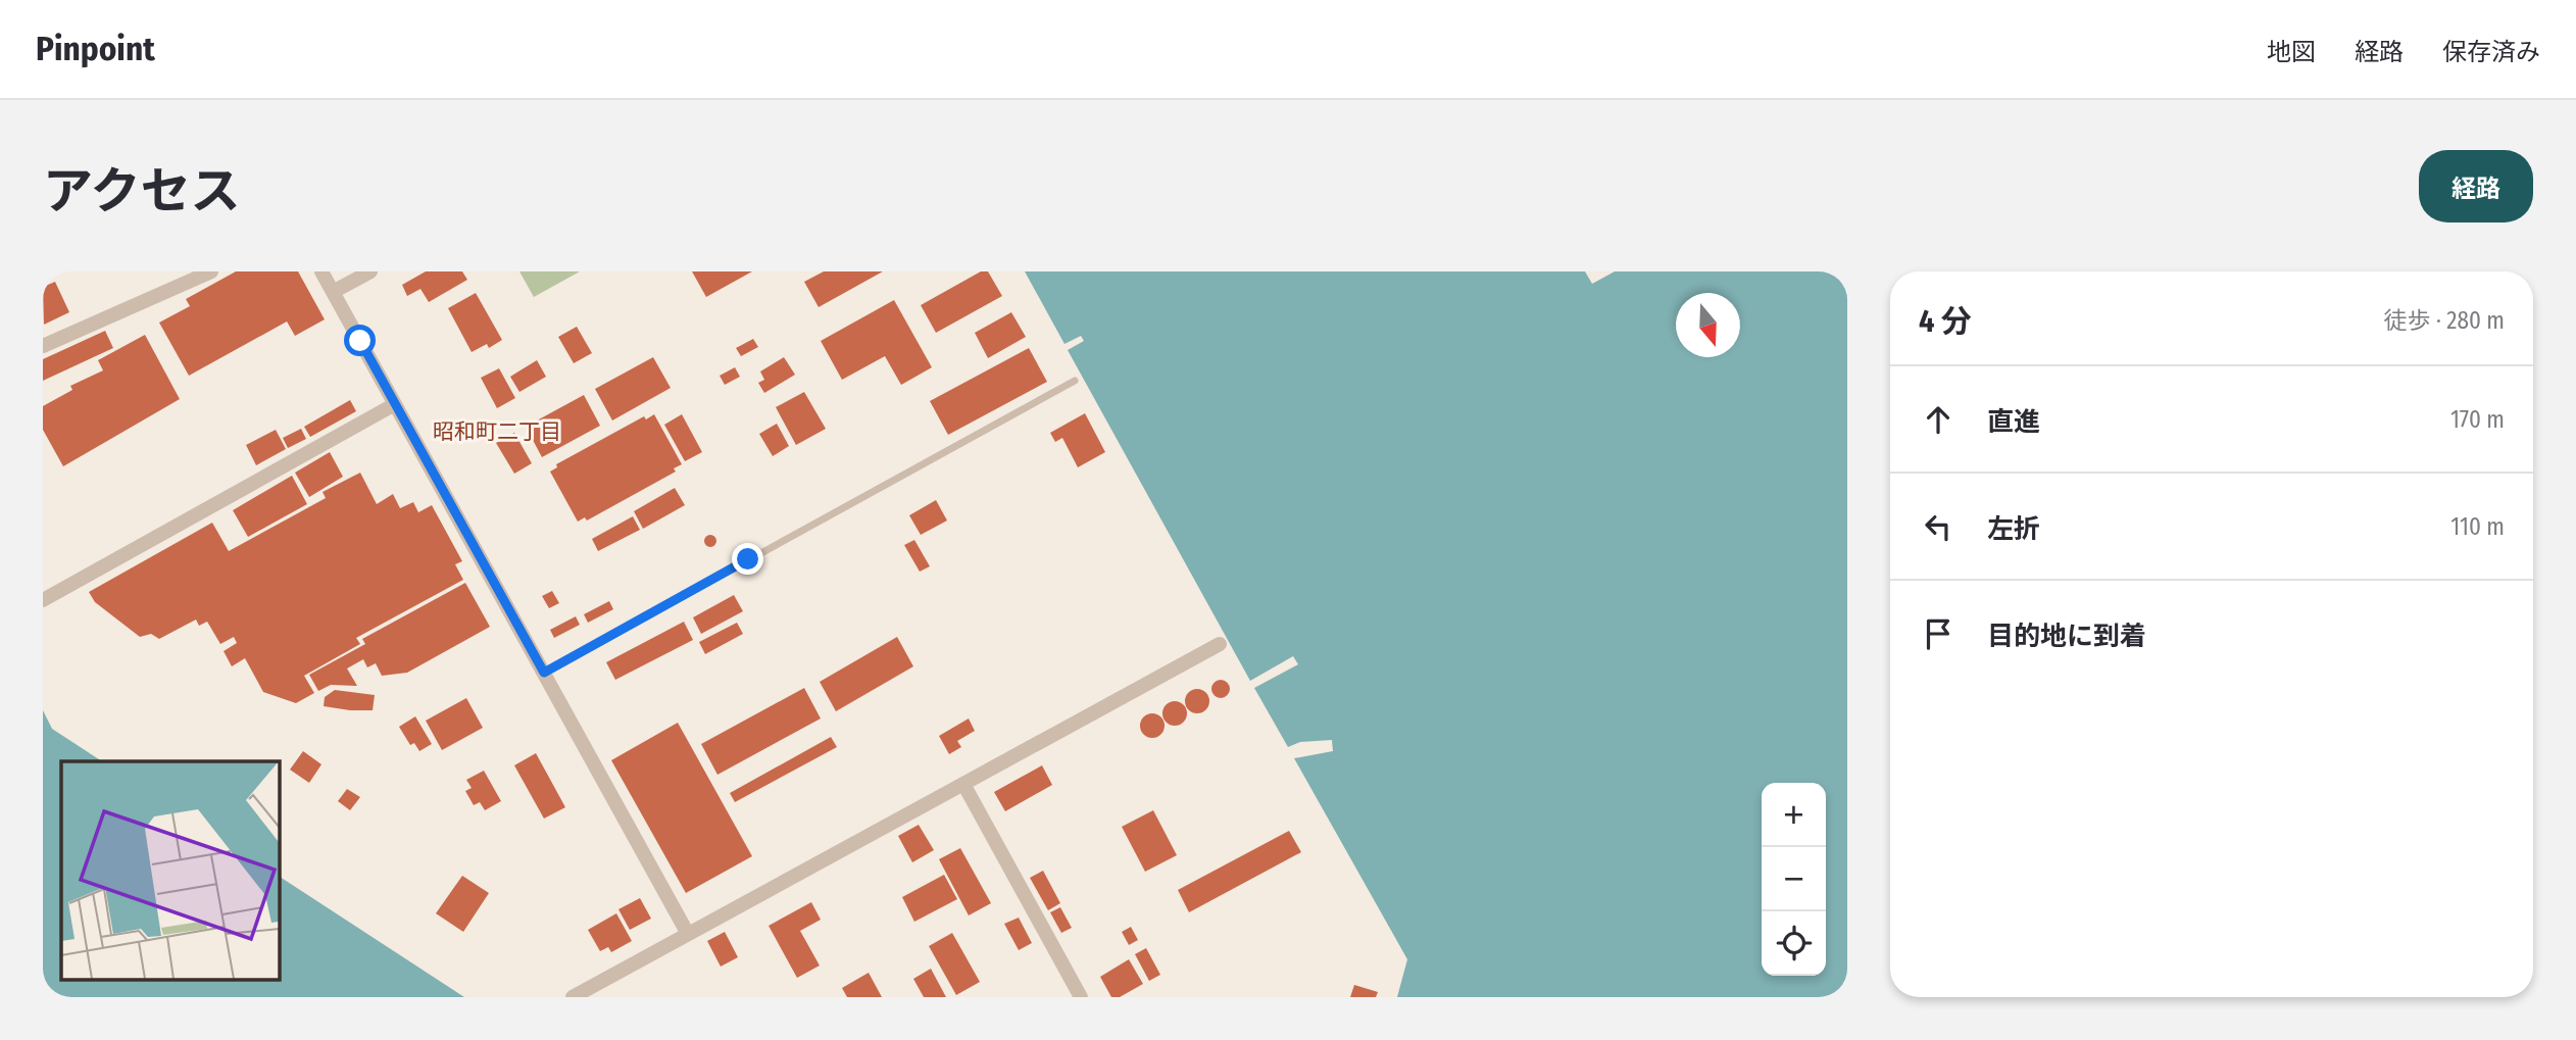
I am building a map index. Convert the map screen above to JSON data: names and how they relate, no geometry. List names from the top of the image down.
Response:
{
  "districts": ["昭和町二丁目"],
  "north": "bottom",
  "page": {
    "header": "Pinpoint",
    "nav": ["地図", "経路", "保存済み"],
    "title": "アクセス",
    "buttons": "経路",
    "heading": ["4 分", "徒歩 · 280 m"],
    "list": [
      ["直進", "170 m"],
      ["左折", "110 m"],
      "目的地に到着"
    ],
    "map_buttons": ["+", "−"]
  }
}
